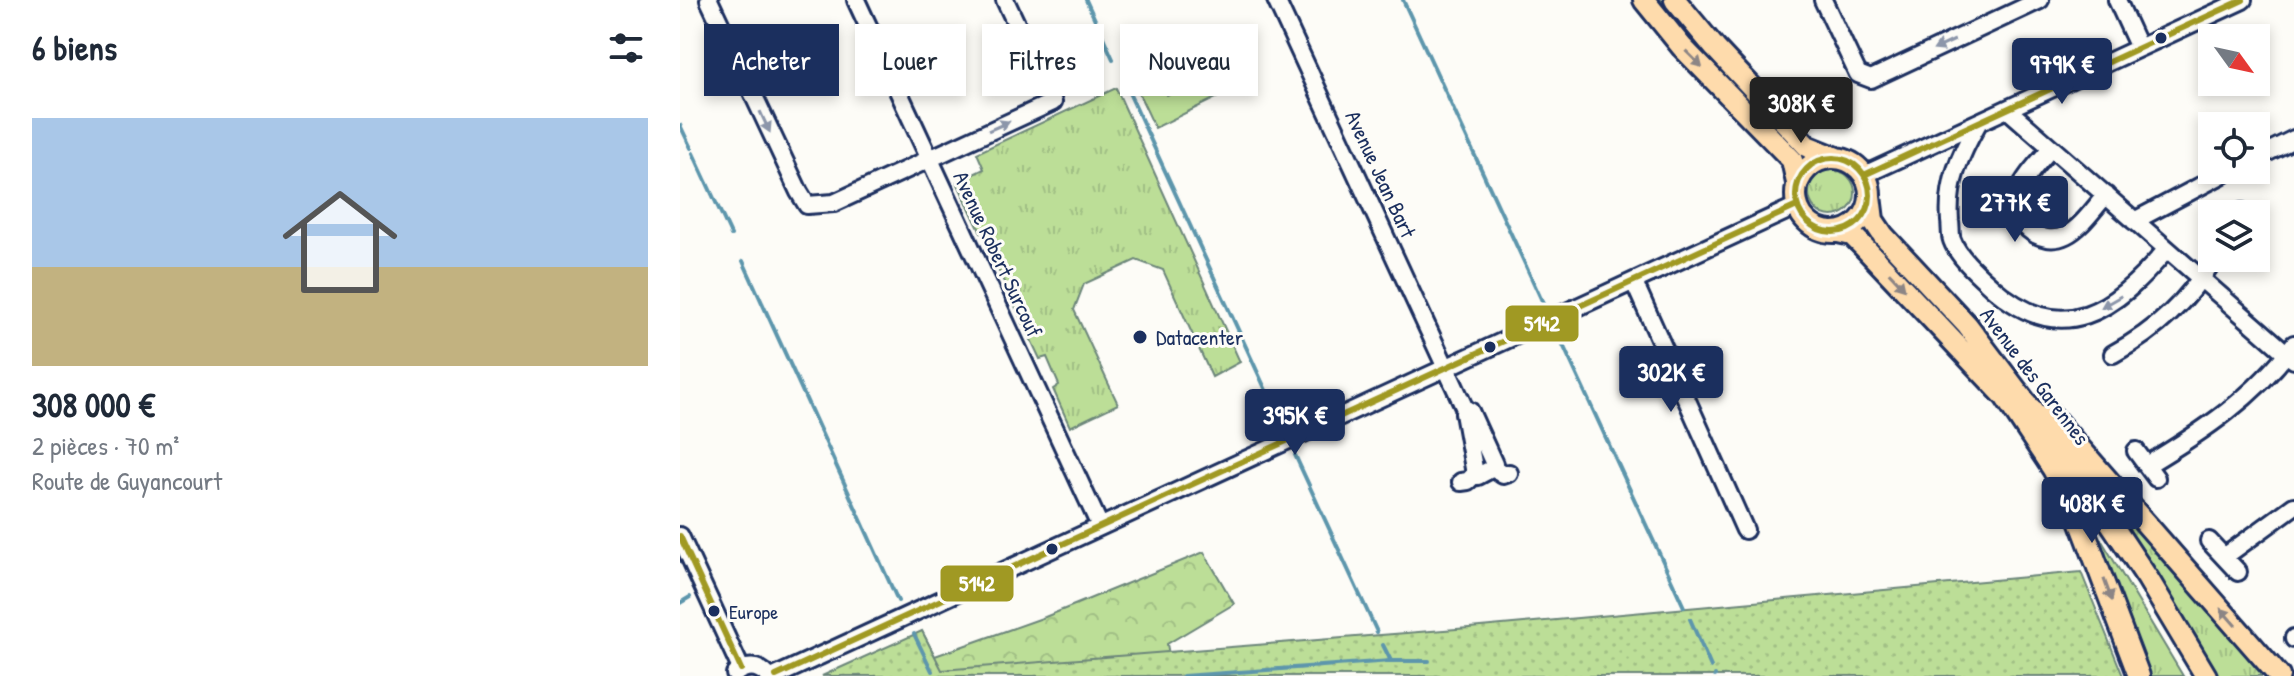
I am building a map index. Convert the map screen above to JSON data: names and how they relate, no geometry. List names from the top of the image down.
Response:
{
  "streets": {
    "main road": ["Avenue des Garennes"],
    "street": ["Avenue Jean Bart", "Avenue Robert Surcouf"]
  },
  "places": ["Datacenter", "Europe"],
  "lines": ["transit line 5142"],
  "north": "bottom right",
  "page": {
    "heading": "6 biens",
    "chip": [
      "Acheter",
      "Louer",
      "Filtres",
      "Nouveau"
    ],
    "price": [
      "979K €",
      "308K €",
      "277K €",
      "302K €",
      "395K €",
      "408K €"
    ],
    "list": [
      {
        "name": "308 000 €",
        "note": "2 pièces · 70 m² · Route de Guyancourt"
      }
    ]
  }
}
